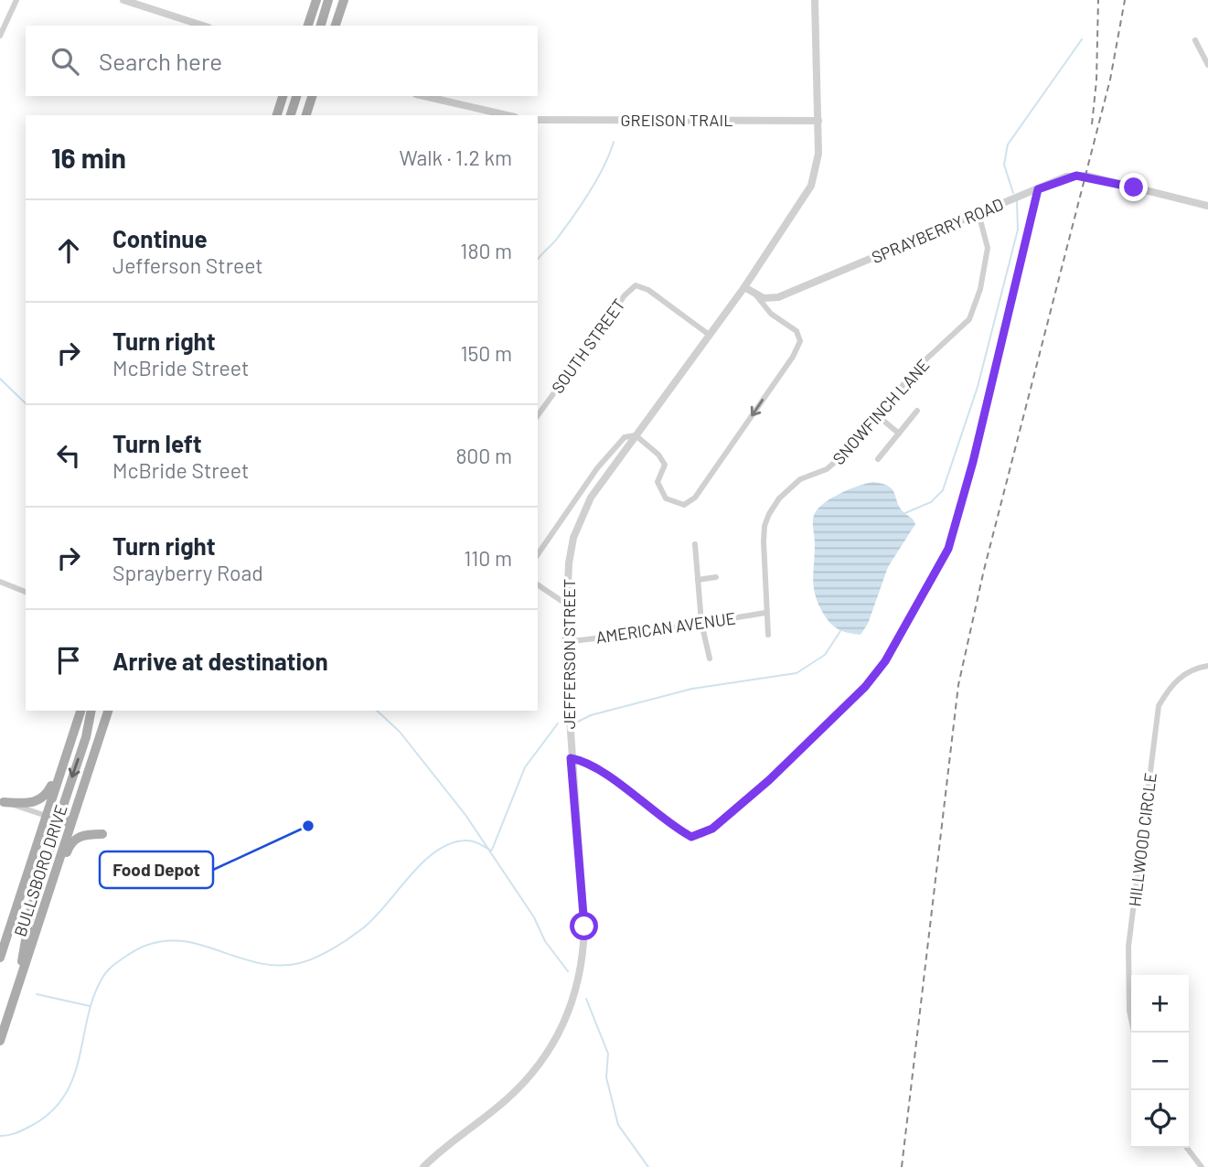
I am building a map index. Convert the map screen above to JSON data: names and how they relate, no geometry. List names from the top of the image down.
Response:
{
  "streets": {
    "main road": ["BULLSBORO DRIVE"],
    "street": [
      "GREISON TRAIL",
      "SPRAYBERRY ROAD",
      "SOUTH STREET",
      "SNOWFINCH LANE",
      "AMERICAN AVENUE",
      "JEFFERSON STREET",
      "HILLWOOD CIRCLE"
    ]
  },
  "crossings": [
    ["GREISON TRAIL", "JEFFERSON STREET"],
    ["SPRAYBERRY ROAD", "SNOWFINCH LANE"],
    ["SOUTH STREET", "JEFFERSON STREET"],
    ["SNOWFINCH LANE", "AMERICAN AVENUE"],
    ["AMERICAN AVENUE", "JEFFERSON STREET"]
  ],
  "places": ["Food Depot"],
  "page": {
    "search": "Search here",
    "heading": ["16 min", "Walk · 1.2 km"],
    "list": [
      ["Continue", "Jefferson Street", "180 m"],
      ["Turn right", "McBride Street", "150 m"],
      ["Turn left", "McBride Street", "800 m"],
      ["Turn right", "Sprayberry Road", "110 m"],
      "Arrive at destination"
    ],
    "map_buttons": ["+", "−"]
  }
}
